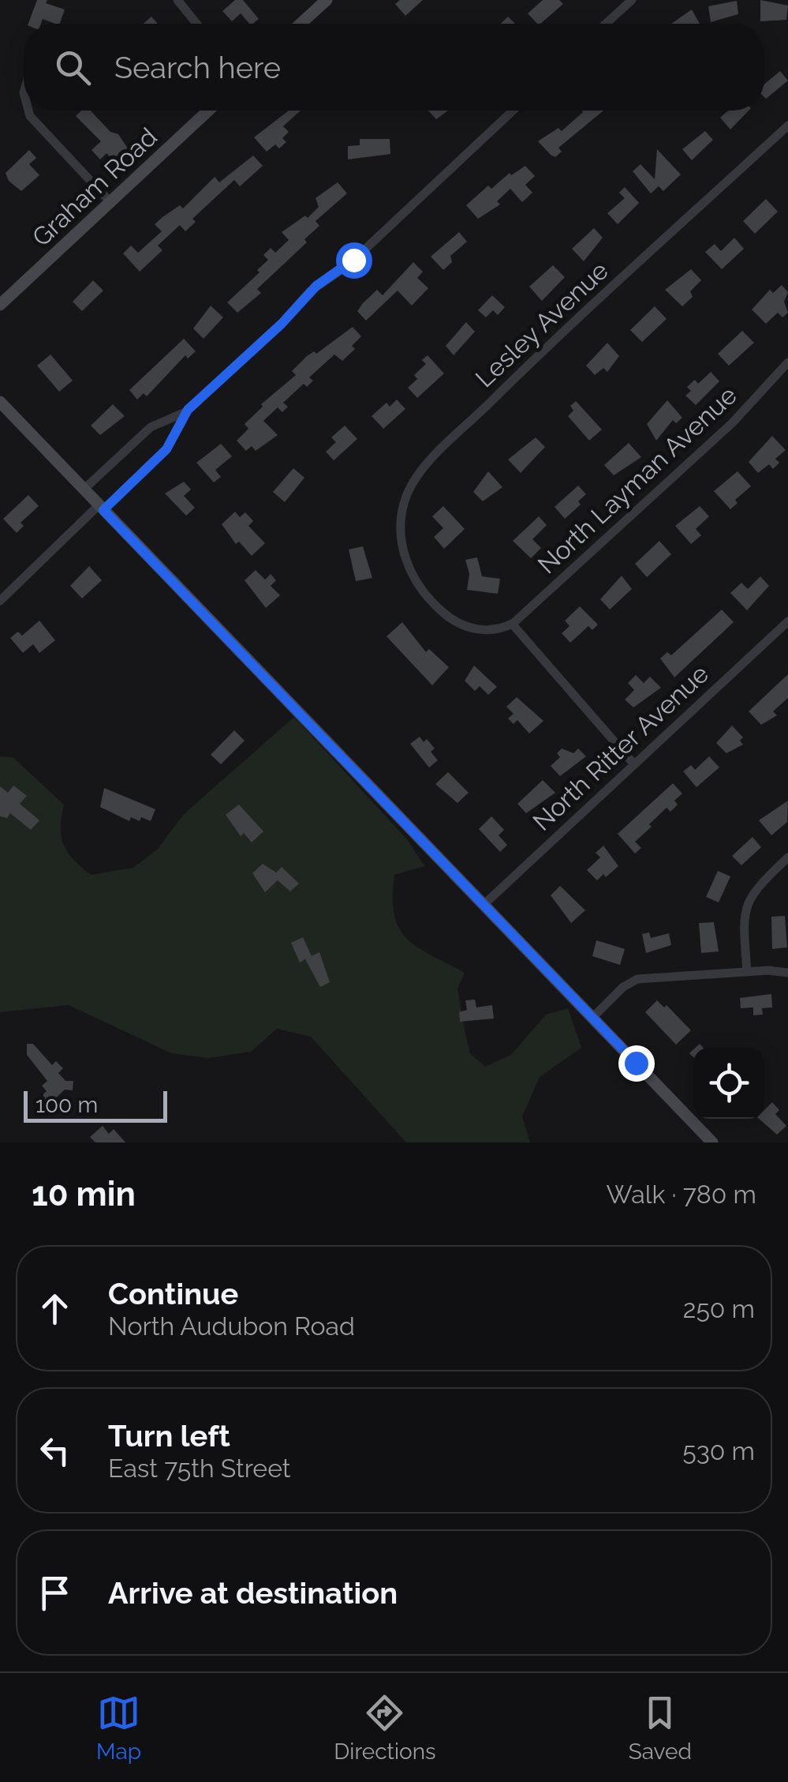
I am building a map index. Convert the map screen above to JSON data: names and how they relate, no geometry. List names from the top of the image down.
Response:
{
  "streets": {
    "street": [
      "Graham Road",
      "Lesley Avenue",
      "North Layman Avenue",
      "North Ritter Avenue"
    ]
  },
  "crossings": [
    ["Lesley Avenue", "North Layman Avenue"]
  ],
  "scale_bar": "100 m",
  "page": {
    "search": "Search here",
    "scale": "100 m",
    "heading": ["10 min", "Walk · 780 m"],
    "list": [
      ["Continue", "North Audubon Road", "250 m"],
      ["Turn left", "East 75th Street", "530 m"],
      "Arrive at destination"
    ],
    "nav": ["Map", "Directions", "Saved"]
  }
}
